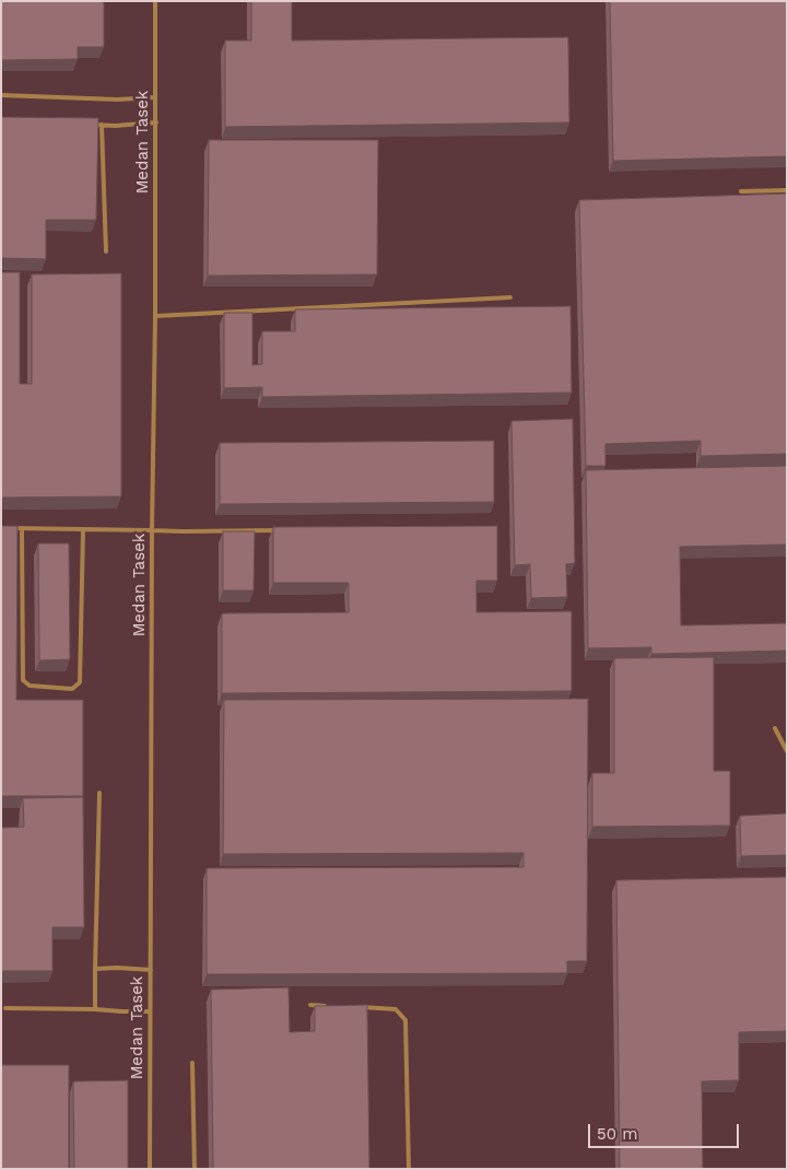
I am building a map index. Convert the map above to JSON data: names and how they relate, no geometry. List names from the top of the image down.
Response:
{
  "streets": {
    "lane": ["Medan Tasek"]
  },
  "scale_bar": "50 m"
}
